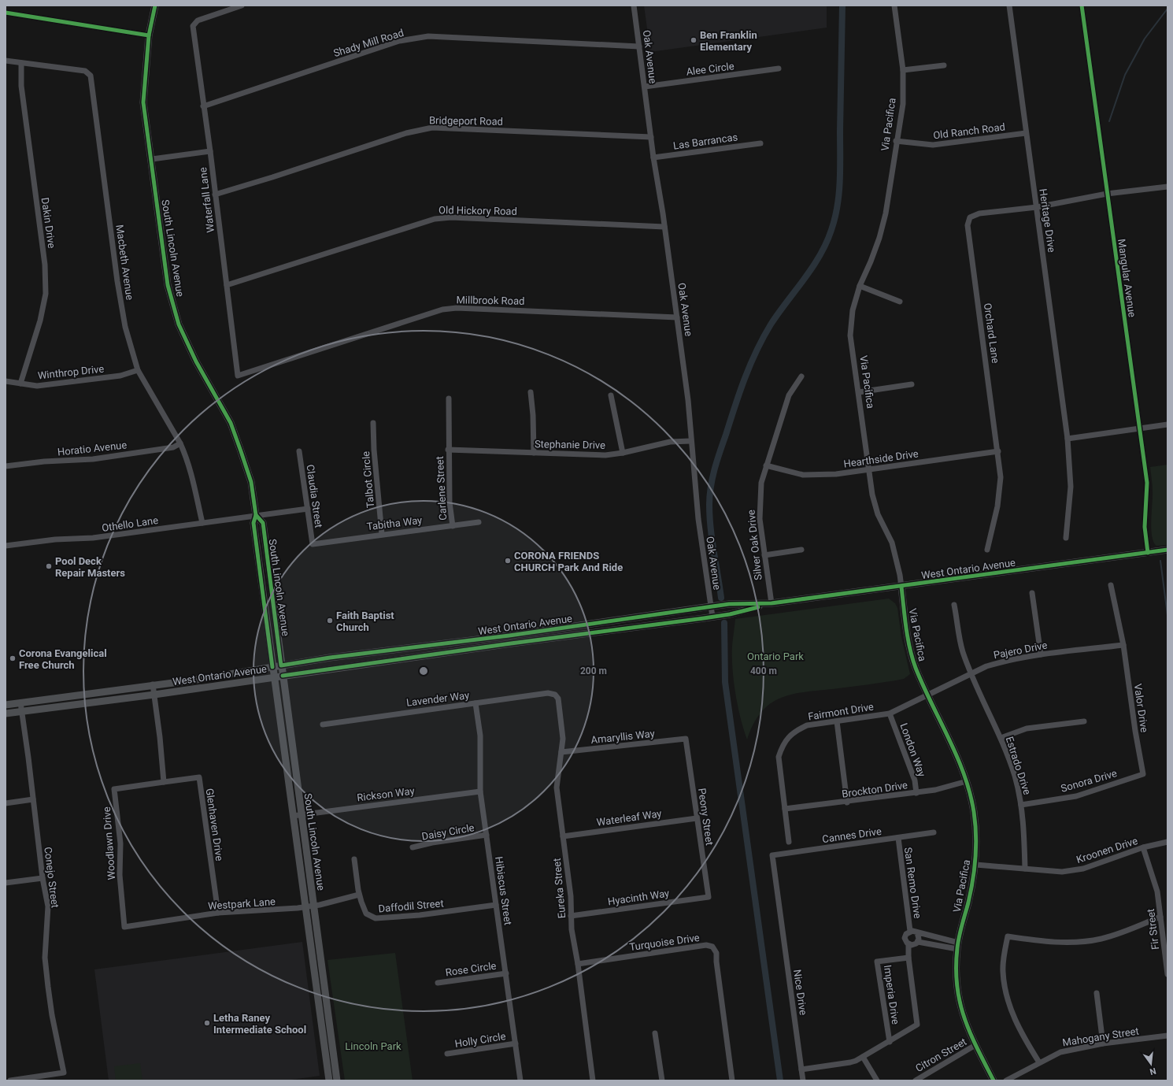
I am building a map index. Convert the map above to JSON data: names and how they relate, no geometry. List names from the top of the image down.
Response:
{
  "streets": {
    "main road": ["Via Pacifica", "South Lincoln Avenue", "West Ontario Avenue"],
    "street": [
      "Shady Mill Road",
      "Oak Avenue",
      "Alee Circle",
      "Bridgeport Road",
      "Old Ranch Road",
      "Las Barrancas",
      "Waterfall Lane",
      "Old Hickory Road",
      "Heritage Drive",
      "Dakin Drive",
      "Macbeth Avenue",
      "Mangular Avenue",
      "Millbrook Road",
      "Orchard Lane",
      "Winthrop Drive",
      "Stephanie Drive",
      "Horatio Avenue",
      "Hearthside Drive",
      "Talbot Circle",
      "Carlene Street",
      "Claudia Street",
      "Tabitha Way",
      "Othello Lane",
      "Silver Oak Drive",
      "Pajero Drive",
      "Lavender Way",
      "Valor Drive",
      "Fairmont Drive",
      "Amaryllis Way",
      "London Way",
      "Estrado Drive",
      "Sonora Drive",
      "Brockton Drive",
      "Rickson Way",
      "Peony Street",
      "Waterleaf Way",
      "Glenhaven Drive",
      "Daisy Circle",
      "Cannes Drive",
      "Woodlawn Drive",
      "Kroonen Drive",
      "Conejo Street",
      "San Remo Drive",
      "Eureka Street",
      "Hibiscus Street",
      "Hyacinth Way",
      "Westpark Lane",
      "Daffodil Street",
      "Fir Street",
      "Turquoise Drive",
      "Rose Circle",
      "Nice Drive",
      "Imperia Drive",
      "Mahogany Street",
      "Holly Circle",
      "Citron Street"
    ]
  },
  "crossings": [
    ["Shady Mill Road", "Oak Avenue"],
    ["Shady Mill Road", "Waterfall Lane"],
    ["Oak Avenue", "Alee Circle"],
    ["Oak Avenue", "Bridgeport Road"],
    ["Oak Avenue", "Las Barrancas"],
    ["Oak Avenue", "Old Hickory Road"],
    ["Oak Avenue", "Millbrook Road"],
    ["Oak Avenue", "Stephanie Drive"],
    ["Oak Avenue", "West Ontario Avenue"],
    ["Bridgeport Road", "Waterfall Lane"],
    ["Via Pacifica", "Old Ranch Road"],
    ["Via Pacifica", "Hearthside Drive"],
    ["Via Pacifica", "West Ontario Avenue"],
    ["Via Pacifica", "Pajero Drive"],
    ["Via Pacifica", "Fairmont Drive"],
    ["Via Pacifica", "Brockton Drive"],
    ["Via Pacifica", "Kroonen Drive"],
    ["Via Pacifica", "Citron Street"],
    ["Old Ranch Road", "Heritage Drive"],
    ["Waterfall Lane", "Old Hickory Road"],
    ["Waterfall Lane", "Millbrook Road"],
    ["Heritage Drive", "Orchard Lane"],
    ["Dakin Drive", "Macbeth Avenue"],
    ["Dakin Drive", "Winthrop Drive"],
    ["South Lincoln Avenue", "Othello Lane"],
    ["South Lincoln Avenue", "West Ontario Avenue"],
    ["South Lincoln Avenue", "Rickson Way"],
    ["South Lincoln Avenue", "Westpark Lane"],
    ["Macbeth Avenue", "Winthrop Drive"],
    ["Macbeth Avenue", "Horatio Avenue"],
    ["Macbeth Avenue", "Othello Lane"],
    ["Mangular Avenue", "West Ontario Avenue"],
    ["Orchard Lane", "Hearthside Drive"],
    ["Stephanie Drive", "Carlene Street"],
    ["Hearthside Drive", "Silver Oak Drive"],
    ["Talbot Circle", "Tabitha Way"],
    ["Carlene Street", "Tabitha Way"],
    ["Claudia Street", "Tabitha Way"],
    ["Claudia Street", "Othello Lane"],
    ["Silver Oak Drive", "West Ontario Avenue"],
    ["West Ontario Avenue", "Conejo Street"],
    ["Pajero Drive", "Valor Drive"],
    ["Pajero Drive", "Fairmont Drive"],
    ["Pajero Drive", "Estrado Drive"],
    ["Lavender Way", "Eureka Street"],
    ["Lavender Way", "Hibiscus Street"],
    ["Valor Drive", "Sonora Drive"],
    ["Fairmont Drive", "London Way"],
    ["Fairmont Drive", "Brockton Drive"],
    ["Amaryllis Way", "Peony Street"],
    ["Amaryllis Way", "Eureka Street"],
    ["London Way", "Brockton Drive"],
    ["Estrado Drive", "Sonora Drive"],
    ["Estrado Drive", "Kroonen Drive"],
    ["Rickson Way", "Hibiscus Street"],
    ["Peony Street", "Waterleaf Way"],
    ["Peony Street", "Hyacinth Way"],
    ["Waterleaf Way", "Eureka Street"],
    ["Glenhaven Drive", "Woodlawn Drive"],
    ["Glenhaven Drive", "Westpark Lane"],
    ["Daisy Circle", "Hibiscus Street"],
    ["Cannes Drive", "San Remo Drive"],
    ["Cannes Drive", "Nice Drive"],
    ["Woodlawn Drive", "Westpark Lane"],
    ["Kroonen Drive", "Fir Street"],
    ["Eureka Street", "Hyacinth Way"],
    ["Eureka Street", "Turquoise Drive"],
    ["Hibiscus Street", "Daffodil Street"],
    ["Hibiscus Street", "Rose Circle"],
    ["Hibiscus Street", "Holly Circle"],
    ["Westpark Lane", "Daffodil Street"]
  ],
  "parks": ["Ontario Park", "Lincoln Park"],
  "places": [
    "Ben Franklin Elementary",
    "CORONA FRIENDS CHURCH Park And Ride",
    "Pool Deck Repair Masters",
    "Faith Baptist Church",
    "Corona Evangelical Free Church",
    "Letha Raney Intermediate School"
  ],
  "north": "bottom",
  "rings": ["200 m", "400 m"]
}
